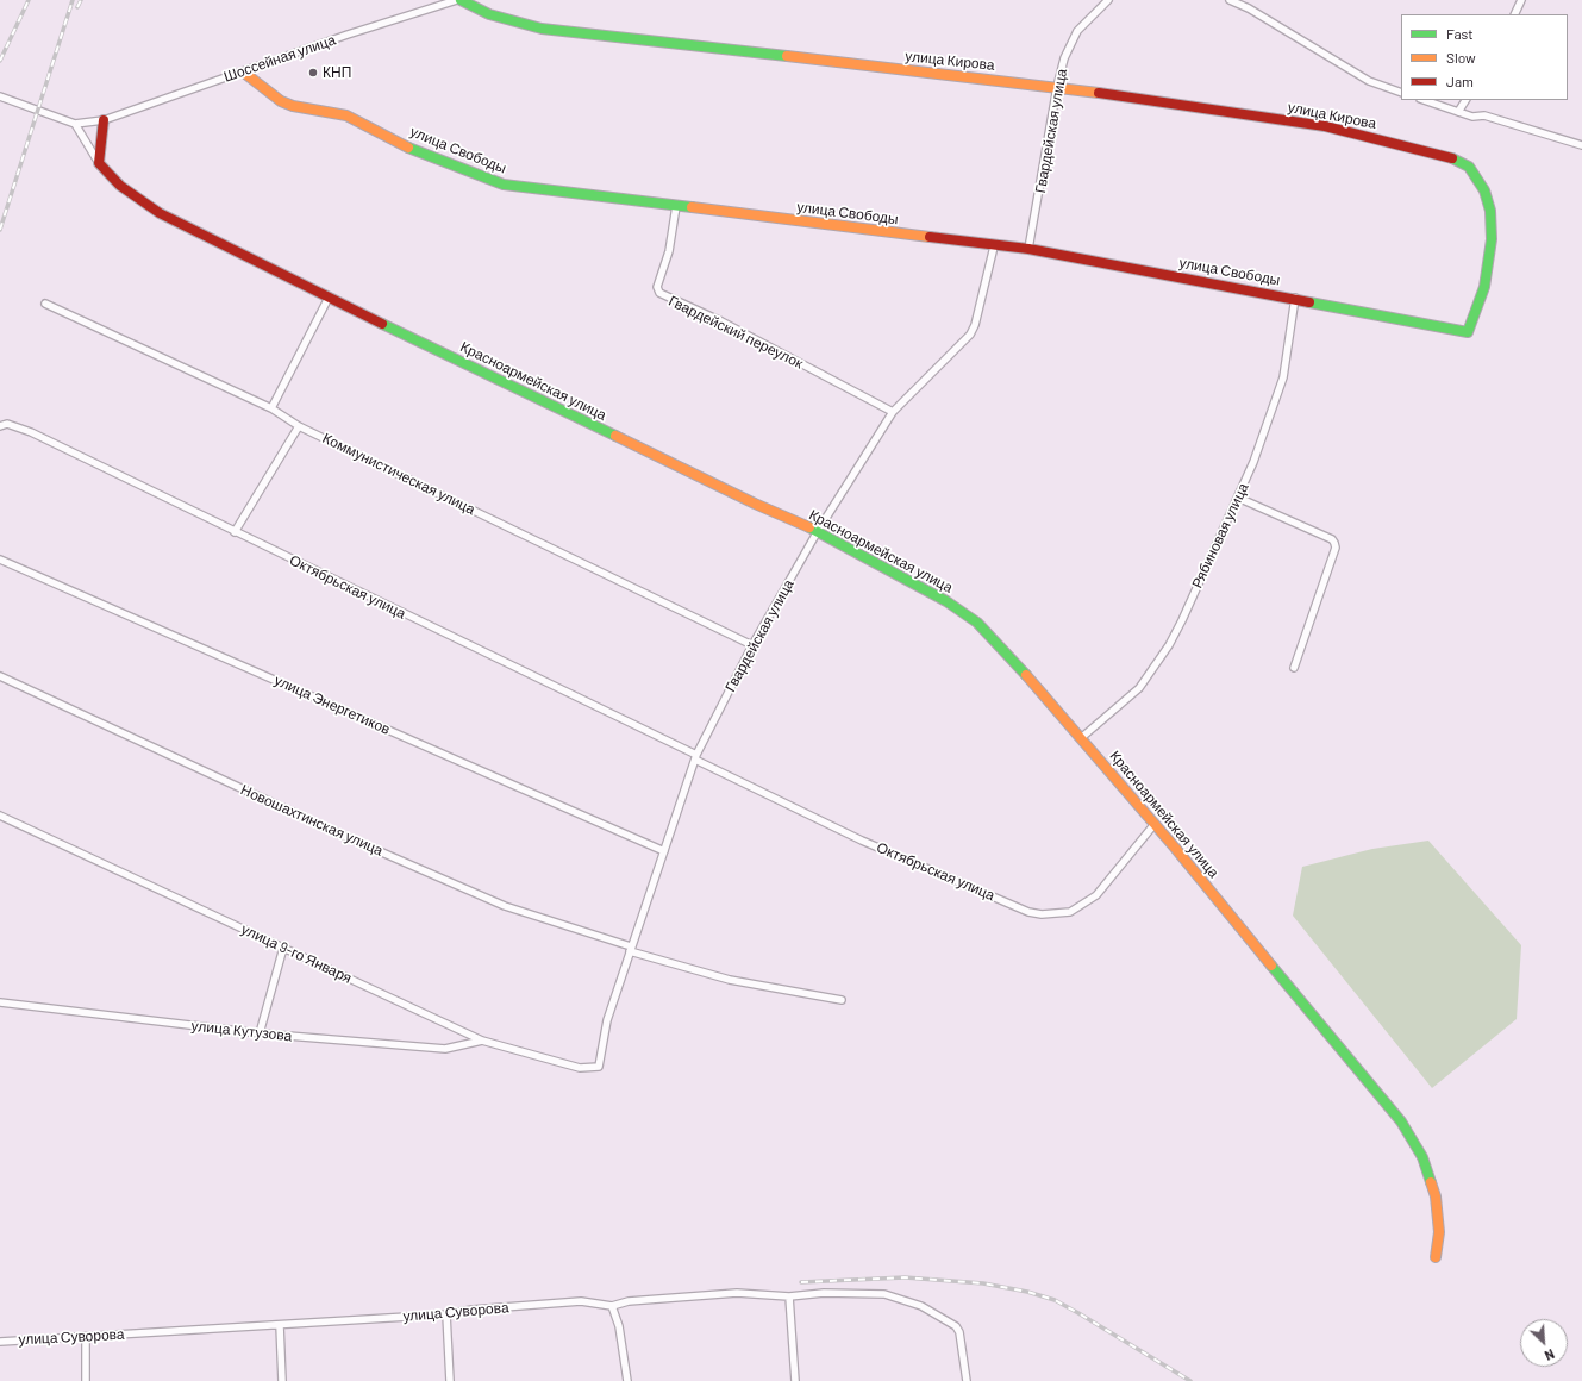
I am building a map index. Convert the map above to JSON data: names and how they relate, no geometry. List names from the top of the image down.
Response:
{
  "streets": {
    "street": [
      "Шоссейная улица",
      "улица Кирова",
      "Гвардейская улица",
      "улица Свободы",
      "Гвардейский переулок",
      "Красноармейская улица",
      "Коммунистическая улица",
      "Рябиновая улица",
      "Октябрьская улица",
      "улица Энергетиков",
      "Новошахтинская улица",
      "улица 9-го Января",
      "улица Кутузова",
      "улица Суворова"
    ]
  },
  "crossings": [
    ["Шоссейная улица", "улица Свободы"],
    ["улица Кирова", "Гвардейская улица"],
    ["улица Кирова", "улица Свободы"],
    ["Гвардейская улица", "улица Свободы"],
    ["Гвардейская улица", "Гвардейский переулок"],
    ["Гвардейская улица", "Красноармейская улица"],
    ["Гвардейская улица", "Коммунистическая улица"],
    ["Гвардейская улица", "Октябрьская улица"],
    ["Гвардейская улица", "улица Энергетиков"],
    ["Гвардейская улица", "Новошахтинская улица"],
    ["Гвардейская улица", "улица 9-го Января"],
    ["улица Свободы", "Гвардейский переулок"],
    ["улица Свободы", "Рябиновая улица"],
    ["Красноармейская улица", "Рябиновая улица"],
    ["Красноармейская улица", "Октябрьская улица"],
    ["улица 9-го Января", "улица Кутузова"]
  ],
  "places": ["КНП"],
  "legend": ["Fast", "Slow", "Jam"],
  "north": "bottom right"
}
